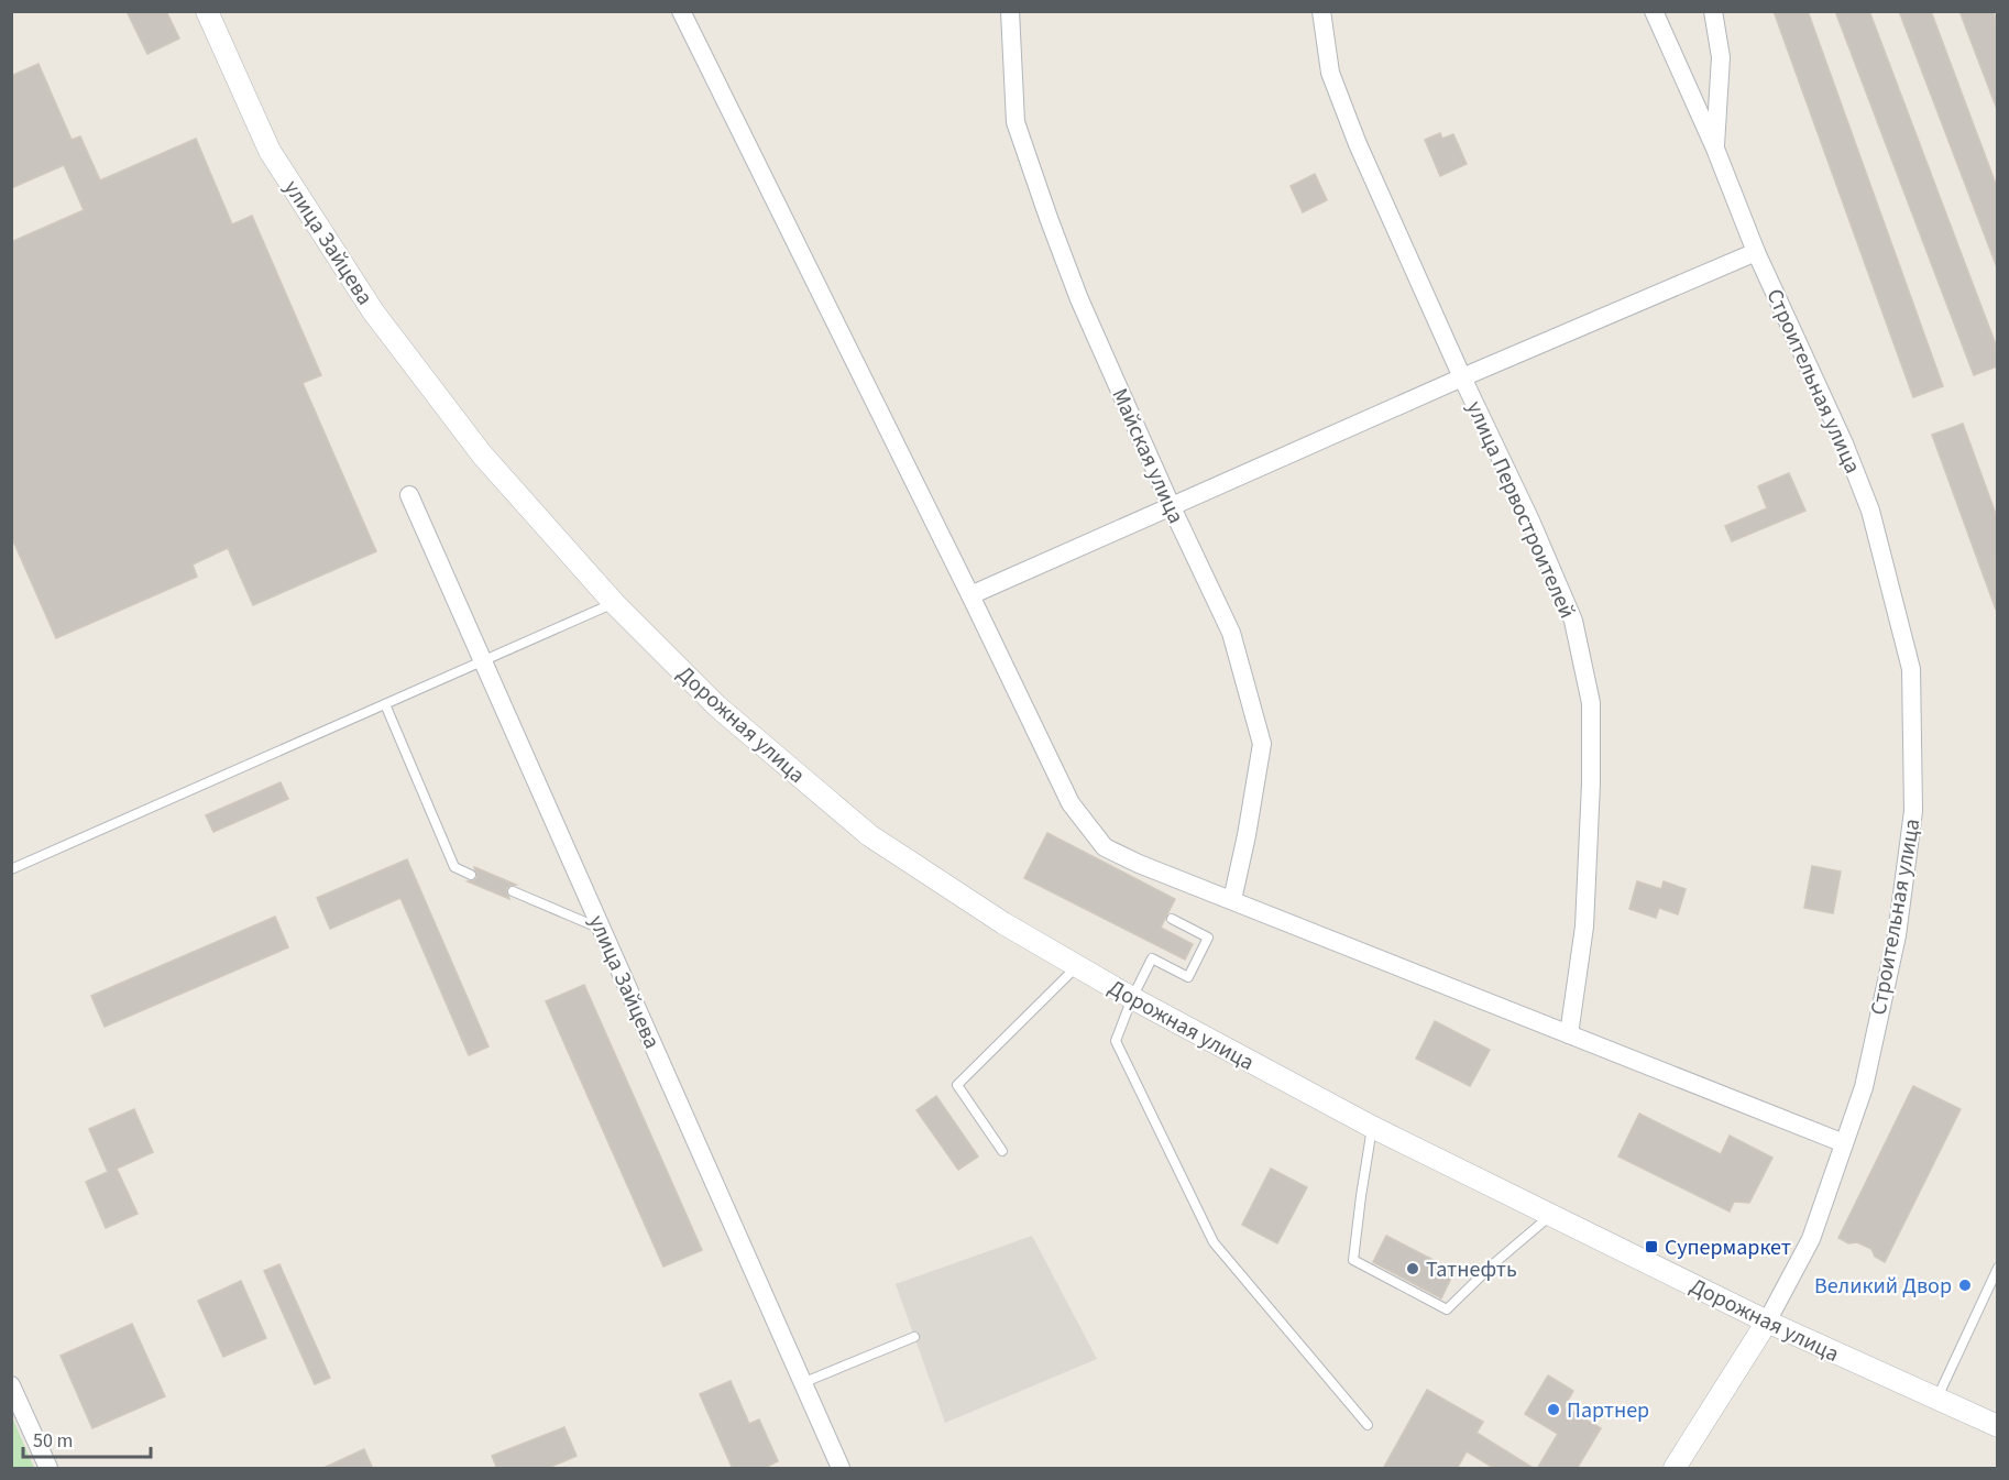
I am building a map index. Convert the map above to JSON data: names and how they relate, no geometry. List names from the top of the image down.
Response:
{
  "streets": {
    "street": [
      "улица Зайцева",
      "Строительная улица",
      "Майская улица",
      "улица Первостроителей",
      "Дорожная улица"
    ]
  },
  "crossings": [
    ["улица Зайцева", "Дорожная улица"],
    ["Строительная улица", "Дорожная улица"]
  ],
  "places": {
    "transit": ["Супермаркет"],
    "other": ["Татнефть", "Великий Двор", "Партнер"]
  },
  "scale_bar": "50 m"
}
